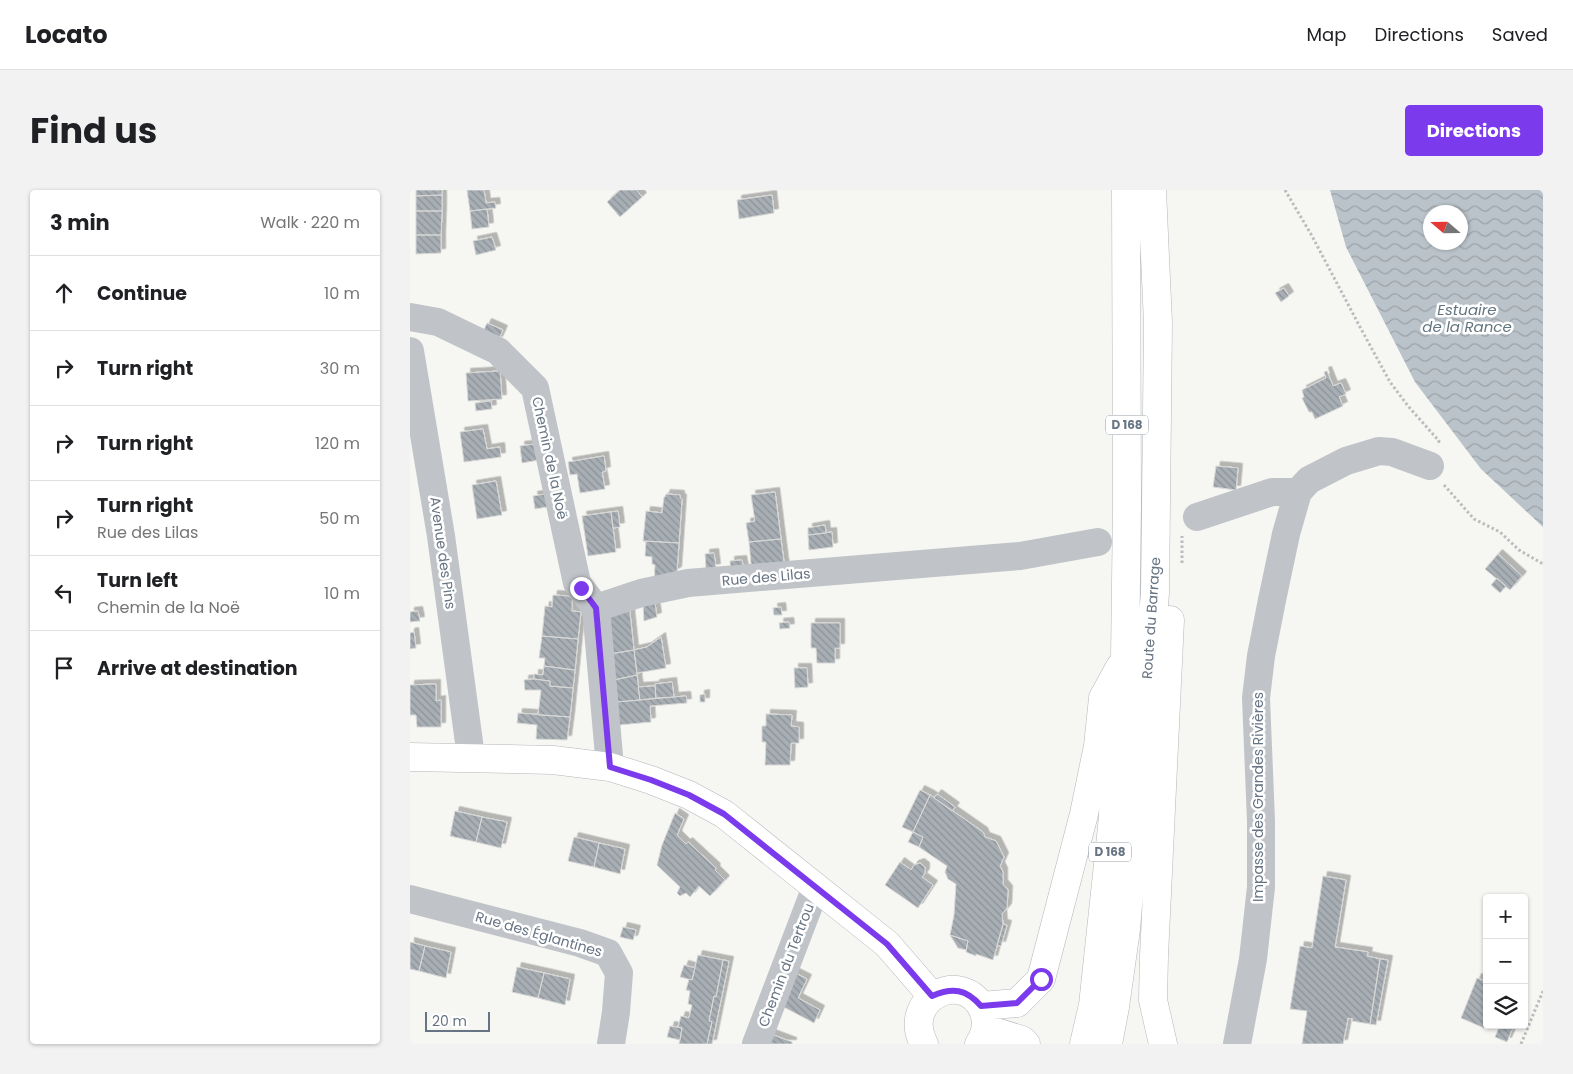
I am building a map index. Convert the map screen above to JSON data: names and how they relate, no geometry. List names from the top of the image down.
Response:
{
  "streets": {
    "main road": ["D 168", "Route du Barrage"],
    "street": [
      "Chemin de la Noë",
      "Avenue des Pins",
      "Rue des Lilas",
      "Impasse des Grandes Rivières",
      "Rue des Églantines",
      "Chemin du Tertrou"
    ]
  },
  "crossings": [
    ["Chemin de la Noë", "Rue des Lilas"]
  ],
  "water": ["Estuaire de la Rance"],
  "scale_bar": "20 m",
  "north": "left",
  "page": {
    "header": "Locato",
    "nav": ["Map", "Directions", "Saved"],
    "title": "Find us",
    "buttons": "Directions",
    "heading": ["3 min", "Walk · 220 m"],
    "list": [
      ["Continue", "10 m"],
      ["Turn right", "30 m"],
      ["Turn right", "120 m"],
      ["Turn right", "Rue des Lilas", "50 m"],
      ["Turn left", "Chemin de la Noë", "10 m"],
      "Arrive at destination"
    ],
    "map_buttons": ["+", "−"],
    "scale": "20 m"
  }
}
